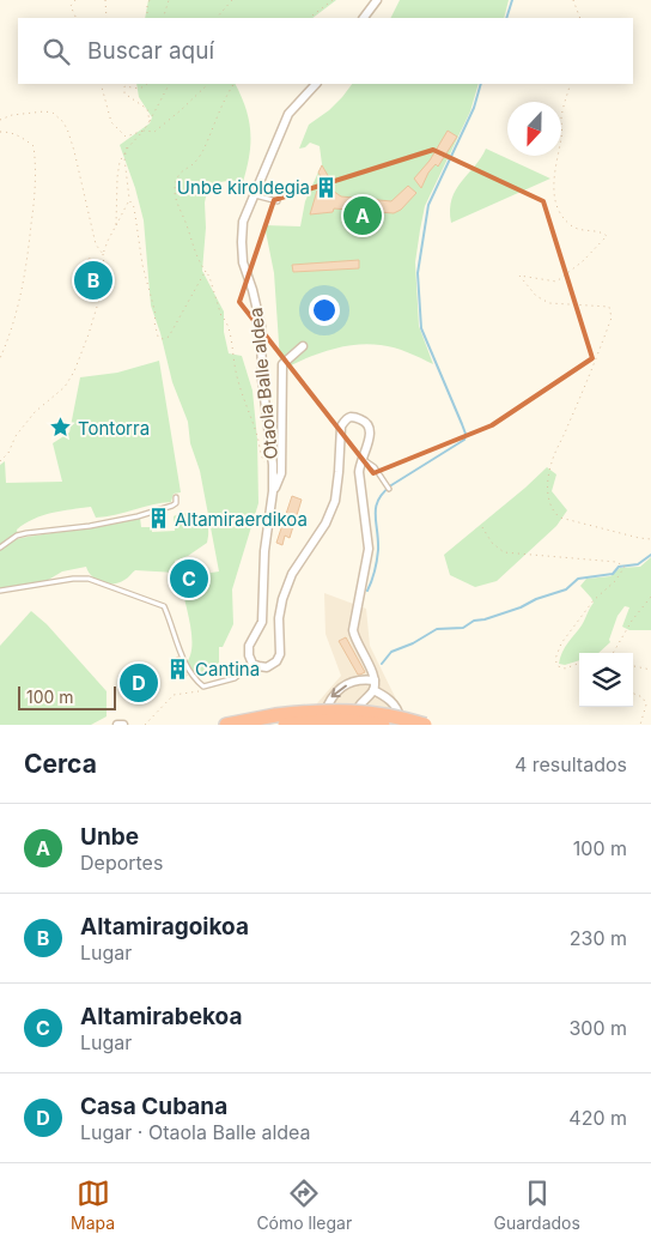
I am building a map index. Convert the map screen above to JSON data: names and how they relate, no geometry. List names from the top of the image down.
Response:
{
  "streets": {
    "street": ["Otaola Balle aldea"]
  },
  "places": {
    "building": ["Unbe kiroldegia", "Altamiraerdikoa", "Cantina"],
    "place": ["Tontorra"]
  },
  "scale_bar": "100 m",
  "north": "bottom",
  "page": {
    "search": "Buscar aquí",
    "pins": [
      "A",
      "B",
      "C",
      "D"
    ],
    "scale": "100 m",
    "heading": ["Cerca", "4 resultados"],
    "list": [
      {
        "mark": "A",
        "name": "Unbe",
        "note": "Deportes",
        "value": "100 m"
      },
      {
        "mark": "B",
        "name": "Altamiragoikoa",
        "note": "Lugar",
        "value": "230 m"
      },
      {
        "mark": "C",
        "name": "Altamirabekoa",
        "note": "Lugar",
        "value": "300 m"
      },
      {
        "mark": "D",
        "name": "Casa Cubana",
        "note": "Lugar · Otaola Balle aldea",
        "value": "420 m"
      }
    ],
    "nav": ["Mapa", "Cómo llegar", "Guardados"]
  }
}
